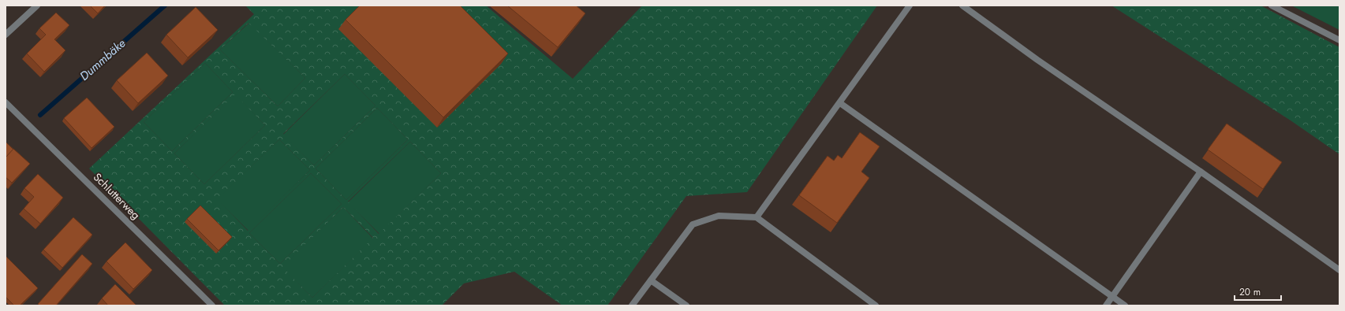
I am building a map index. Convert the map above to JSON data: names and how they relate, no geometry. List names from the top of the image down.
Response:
{
  "streets": {
    "street": ["Schlutterweg"]
  },
  "water": ["Dummbäke"],
  "scale_bar": "20 m"
}
